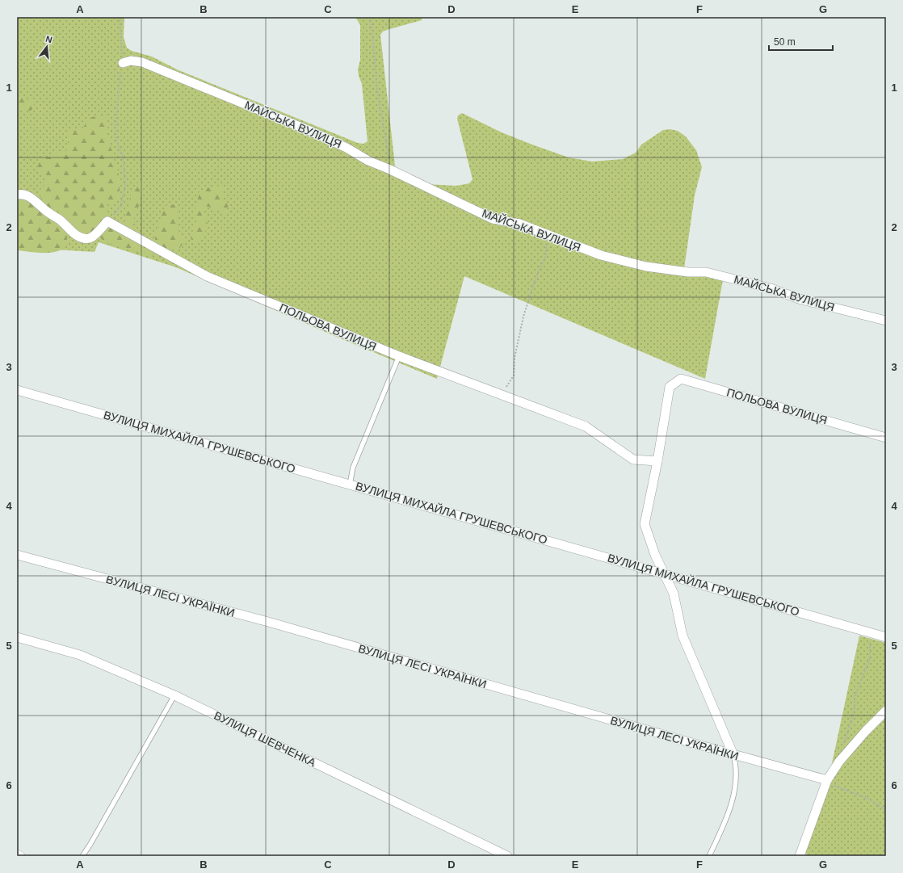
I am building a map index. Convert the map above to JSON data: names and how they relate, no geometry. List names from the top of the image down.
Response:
{
  "streets": {
    "street": [
      "МАЙСЬКА ВУЛИЦЯ",
      "ПОЛЬОВА ВУЛИЦЯ",
      "ВУЛИЦЯ МИХАЙЛА ГРУШЕВСЬКОГО",
      "ВУЛИЦЯ ЛЕСІ УКРАЇНКИ",
      "ВУЛИЦЯ ШЕВЧЕНКА"
    ]
  },
  "scale_bar": "50 m",
  "north": "top",
  "grid": {
    "columns": [
      "A",
      "B",
      "C",
      "D",
      "E",
      "F",
      "G"
    ],
    "rows": [
      "1",
      "2",
      "3",
      "4",
      "5",
      "6"
    ]
  }
}
